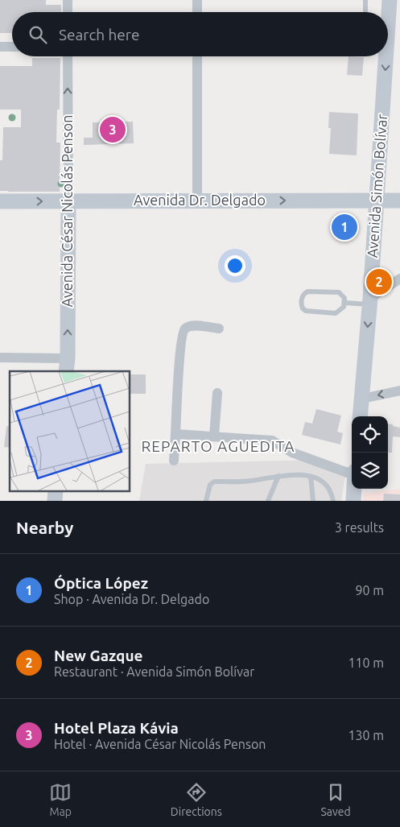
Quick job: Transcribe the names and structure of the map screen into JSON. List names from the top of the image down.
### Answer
{
  "streets": {
    "main road": ["Avenida Simón Bolívar", "Avenida Dr. Delgado", "Avenida César Nicolás Penson"]
  },
  "crossings": [
    ["Avenida Simón Bolívar", "Avenida Dr. Delgado"],
    ["Avenida Dr. Delgado", "Avenida César Nicolás Penson"]
  ],
  "one_way": ["Avenida Simón Bolívar", "Avenida Dr. Delgado", "Avenida César Nicolás Penson"],
  "districts": ["REPARTO AGUEDITA"],
  "page": {
    "search": "Search here",
    "pins": ["3", "1", "2"],
    "heading": ["Nearby", "3 results"],
    "list": [
      {
        "mark": "1",
        "name": "Óptica López",
        "note": "Shop · Avenida Dr. Delgado",
        "value": "90 m"
      },
      {
        "mark": "2",
        "name": "New Gazque",
        "note": "Restaurant · Avenida Simón Bolívar",
        "value": "110 m"
      },
      {
        "mark": "3",
        "name": "Hotel Plaza Kávia",
        "note": "Hotel · Avenida César Nicolás Penson",
        "value": "130 m"
      }
    ],
    "nav": ["Map", "Directions", "Saved"]
  }
}
